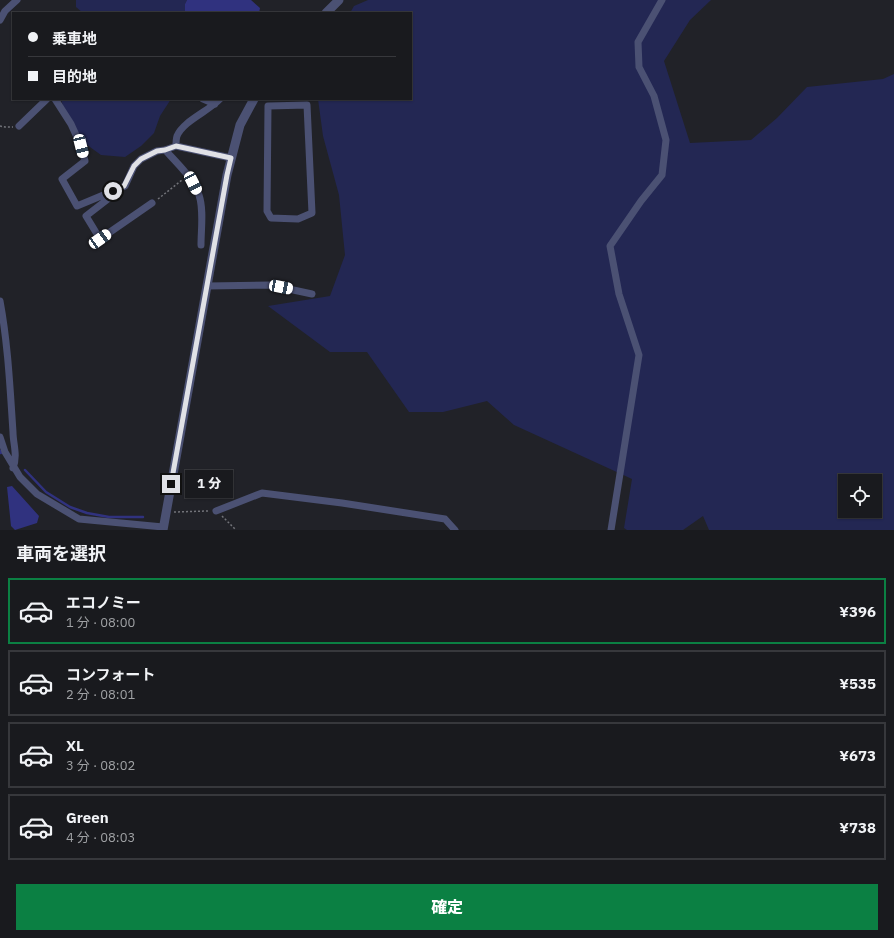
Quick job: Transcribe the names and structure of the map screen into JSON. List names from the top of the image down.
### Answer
{
  "page": {
    "banner": ["乗車地", "目的地"],
    "bubble": "1 分",
    "heading": "車両を選択",
    "list": [
      {
        "name": "エコノミー",
        "note": "1 分 · 08:00",
        "value": "¥396"
      },
      {
        "name": "コンフォート",
        "note": "2 分 · 08:01",
        "value": "¥535"
      },
      {
        "name": "XL",
        "note": "3 分 · 08:02",
        "value": "¥673"
      },
      {
        "name": "Green",
        "note": "4 分 · 08:03",
        "value": "¥738"
      }
    ],
    "buttons": "確定"
  }
}
